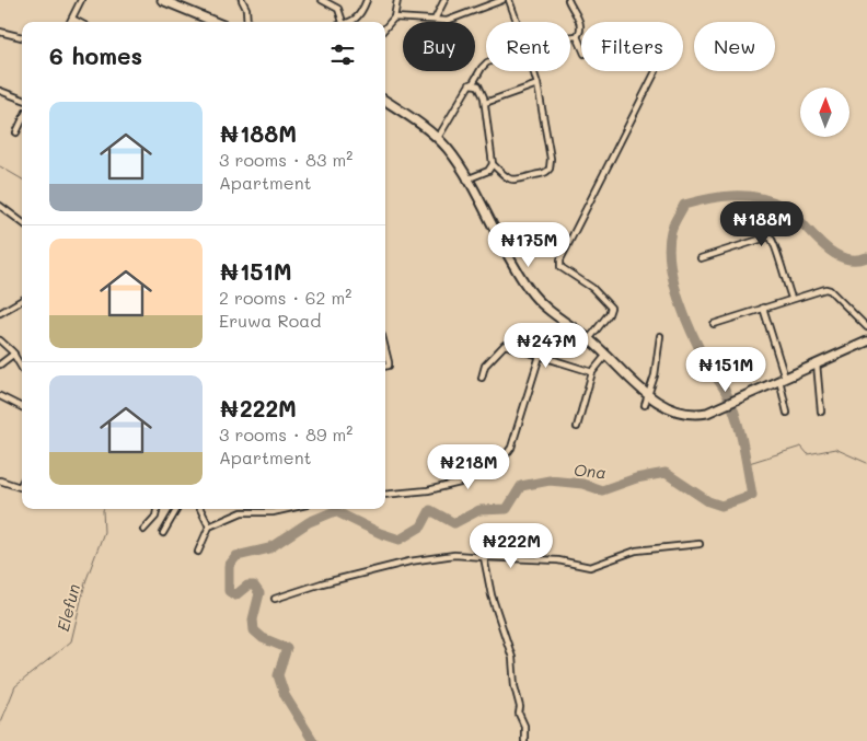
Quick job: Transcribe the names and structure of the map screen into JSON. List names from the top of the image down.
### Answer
{
  "water": ["Ona", "Elefun"],
  "north": "top",
  "page": {
    "chip": [
      "Buy",
      "Rent",
      "Filters",
      "New"
    ],
    "heading": "6 homes",
    "list": [
      {
        "name": "₦188M",
        "note": "3 rooms · 83 m² · Apartment"
      },
      {
        "name": "₦151M",
        "note": "2 rooms · 62 m² · Eruwa Road"
      },
      {
        "name": "₦222M",
        "note": "3 rooms · 89 m² · Apartment"
      }
    ],
    "price": [
      "₦188M",
      "₦175M",
      "₦247M",
      "₦151M",
      "₦218M",
      "₦222M"
    ]
  }
}
